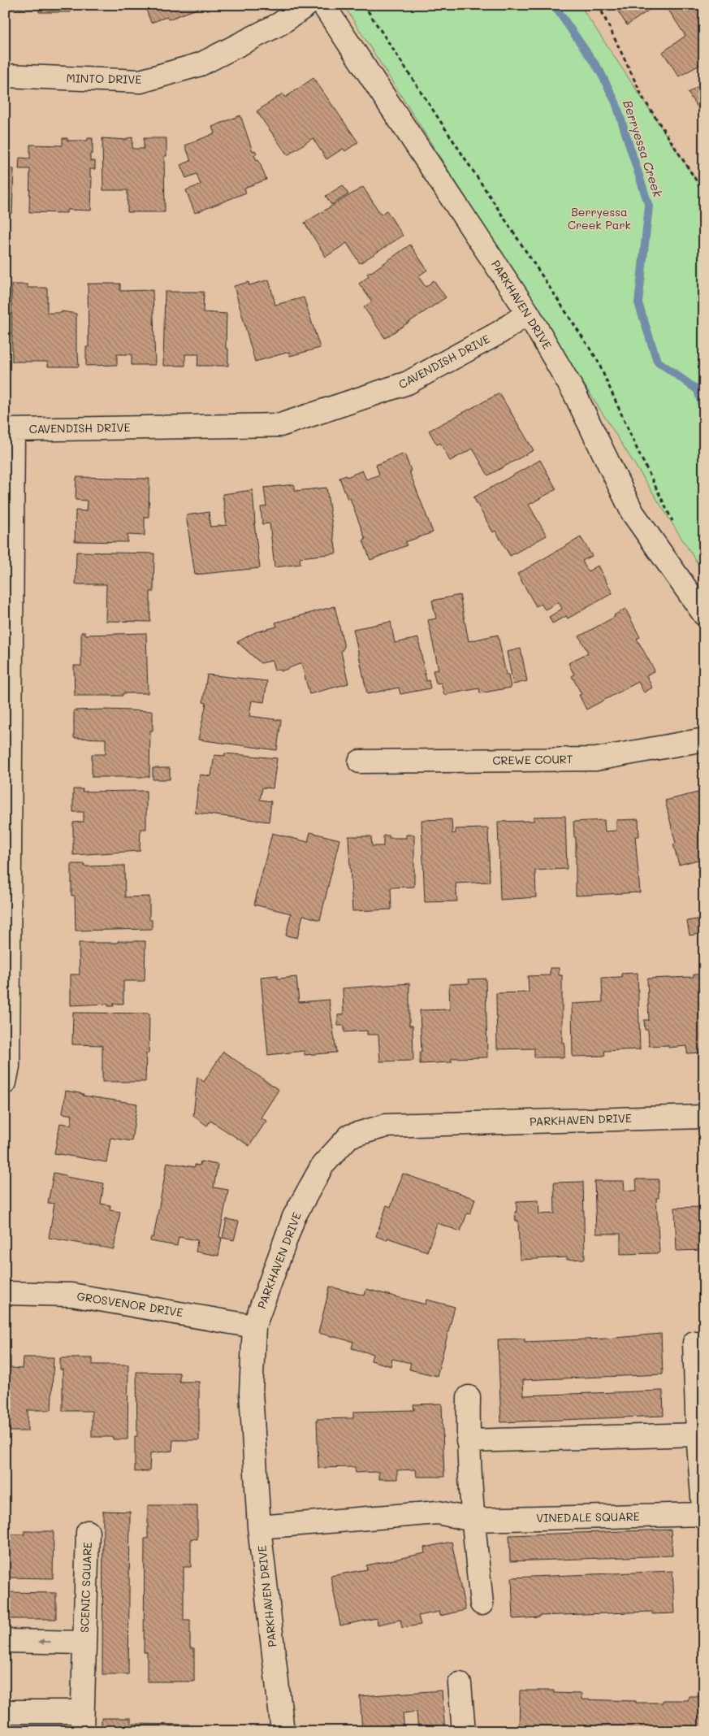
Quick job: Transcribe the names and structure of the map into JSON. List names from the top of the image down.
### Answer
{
  "streets": {
    "street": [
      "MINTO DRIVE",
      "PARKHAVEN DRIVE",
      "CAVENDISH DRIVE",
      "CREWE COURT",
      "GROSVENOR DRIVE",
      "VINEDALE SQUARE",
      "SCENIC SQUARE"
    ]
  },
  "crossings": [
    ["PARKHAVEN DRIVE", "CAVENDISH DRIVE"],
    ["PARKHAVEN DRIVE", "GROSVENOR DRIVE"],
    ["PARKHAVEN DRIVE", "VINEDALE SQUARE"]
  ],
  "water": ["Berryessa Creek"],
  "parks": ["Berryessa Creek Park"]
}
